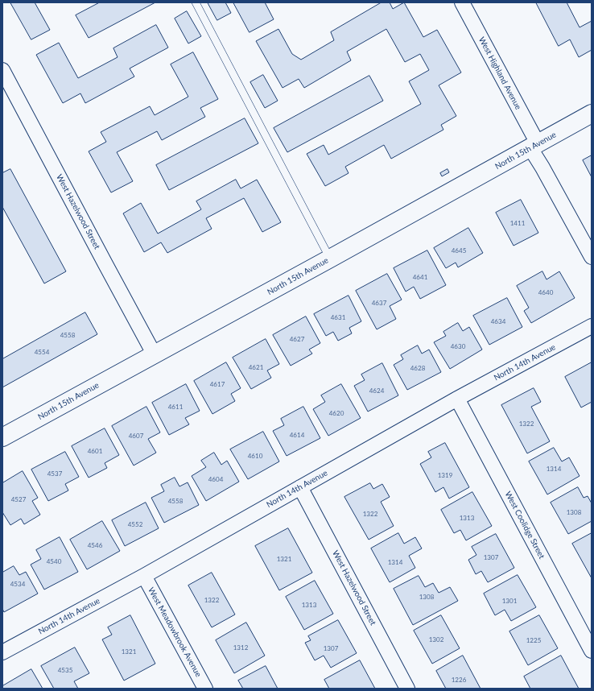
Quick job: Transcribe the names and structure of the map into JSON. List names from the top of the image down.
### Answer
{
  "streets": {
    "street": [
      "West Highland Avenue",
      "North 15th Avenue",
      "West Hazelwood Street",
      "North 14th Avenue",
      "West Coolidge Street",
      "West Meadowbrook Avenue"
    ]
  },
  "crossings": [
    ["West Highland Avenue", "North 15th Avenue"],
    ["North 15th Avenue", "West Hazelwood Street"],
    ["West Hazelwood Street", "North 14th Avenue"],
    ["North 14th Avenue", "West Coolidge Street"],
    ["North 14th Avenue", "West Meadowbrook Avenue"]
  ],
  "house_numbers": [
    "1411",
    "4645",
    "4641",
    "4640",
    "4637",
    "4631",
    "4634",
    "4558",
    "4627",
    "4630",
    "4554",
    "4621",
    "4628",
    "4617",
    "4624",
    "4611",
    "4620",
    "1322",
    "4614",
    "4607",
    "4601",
    "4610",
    "1314",
    "4537",
    "1319",
    "4604",
    "4527",
    "4558",
    "1308",
    "1322",
    "1313",
    "4552",
    "4546",
    "1307",
    "1321",
    "4540",
    "1314",
    "4534",
    "1308",
    "1322",
    "1301",
    "1313",
    "1302",
    "1225",
    "1312",
    "1307",
    "1321",
    "4535",
    "1226"
  ]
}
